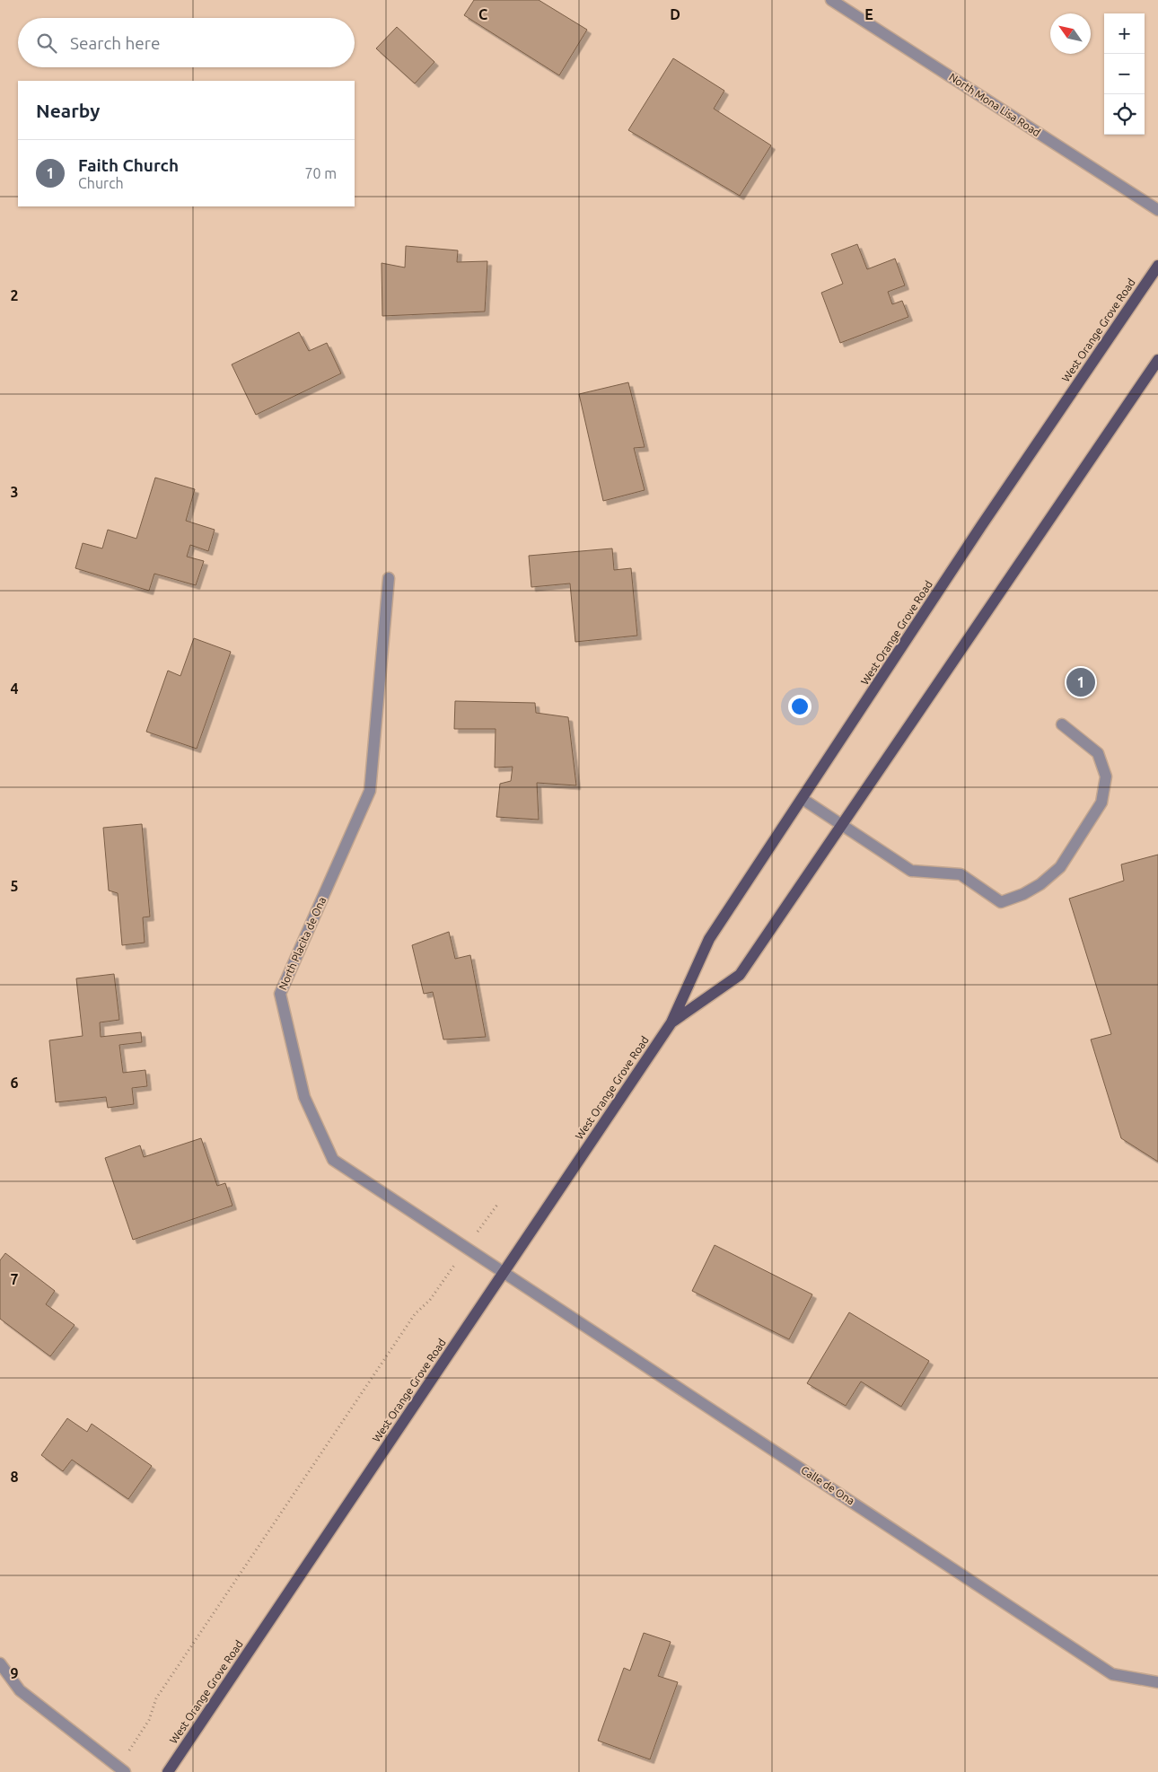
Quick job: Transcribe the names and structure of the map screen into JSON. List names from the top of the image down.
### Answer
{
  "streets": {
    "main road": ["West Orange Grove Road"],
    "street": ["North Mona Lisa Road", "North Placita de Ona", "Calle de Ona"]
  },
  "crossings": [
    ["West Orange Grove Road", "North Placita de Ona"],
    ["West Orange Grove Road", "Calle de Ona"],
    ["North Placita de Ona", "Calle de Ona"]
  ],
  "north": "top left",
  "page": {
    "map_buttons": ["+", "−"],
    "search": "Search here",
    "heading": "Nearby",
    "list": [
      {
        "mark": "1",
        "name": "Faith Church",
        "note": "Church",
        "value": "70 m"
      }
    ],
    "pins": "1"
  },
  "grid": {
    "columns": ["C", "D", "E"],
    "rows": [
      "2",
      "3",
      "4",
      "5",
      "6",
      "7",
      "8",
      "9"
    ]
  }
}
